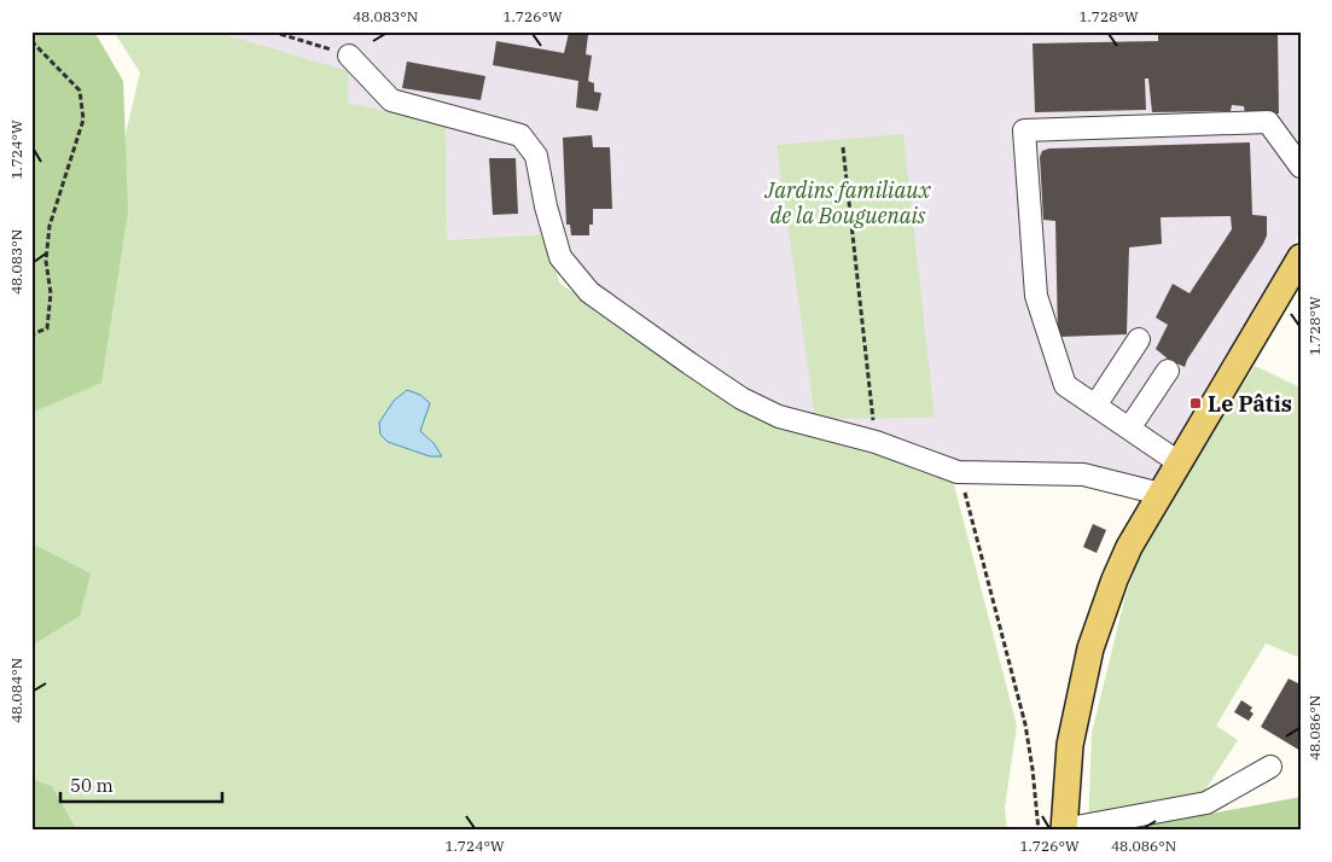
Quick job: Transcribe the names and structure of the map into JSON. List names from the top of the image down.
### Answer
{
  "parks": ["Jardins familiaux de la Bouguenais"],
  "places": {
    "transit": ["Le Pâtis"]
  },
  "scale_bar": "50 m",
  "coordinates": [
    "48.083°N",
    "1.726°W",
    "1.728°W",
    "1.724°W",
    "48.084°N",
    "48.086°N"
  ]
}
